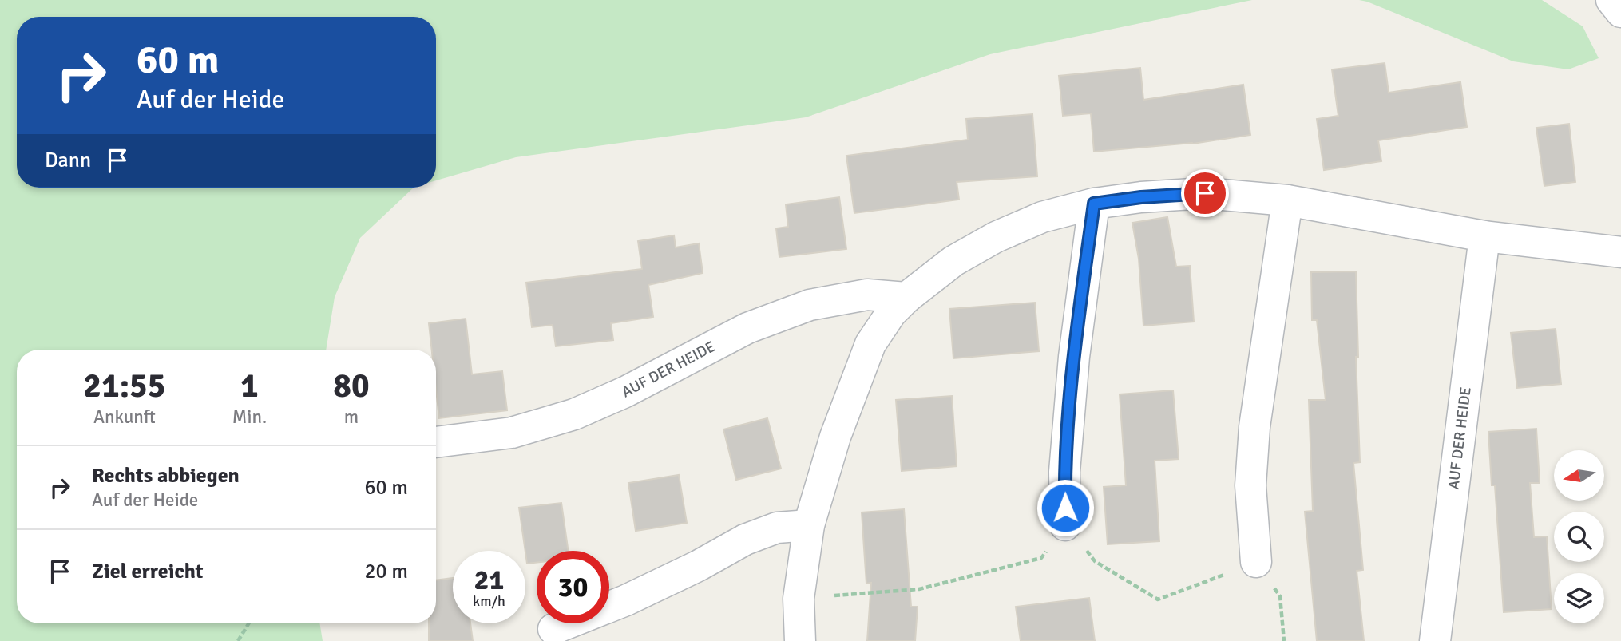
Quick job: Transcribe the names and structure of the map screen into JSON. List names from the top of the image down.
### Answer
{
  "streets": {
    "street": ["AUF DER HEIDE"]
  },
  "north": "left",
  "page": {
    "turn": ["60 m", "Auf der Heide"],
    "then": "Dann",
    "eta": [
      "21:55",
      "Ankunft",
      "1",
      "Min.",
      "80",
      "m"
    ],
    "list": [
      {
        "name": "Rechts abbiegen",
        "note": "Auf der Heide",
        "value": "60 m"
      },
      {
        "name": "Ziel erreicht",
        "value": "20 m"
      }
    ],
    "speed": "21 km/h",
    "limit": "30"
  }
}
